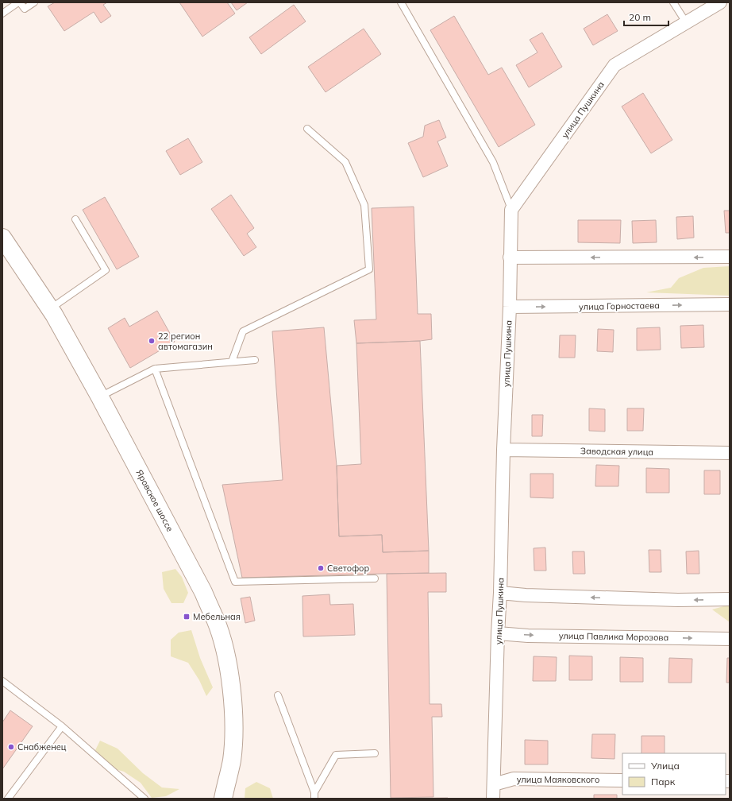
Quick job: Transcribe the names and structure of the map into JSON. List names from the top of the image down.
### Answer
{
  "streets": {
    "main road": ["Яровское шоссе"],
    "street": [
      "улица Пушкина",
      "улица Горностаева",
      "Заводская улица",
      "улица Павлика Морозова",
      "улица Маяковского"
    ]
  },
  "crossings": [
    ["улица Пушкина", "улица Горностаева"],
    ["улица Пушкина", "Заводская улица"],
    ["улица Пушкина", "улица Павлика Морозова"],
    ["улица Пушкина", "улица Маяковского"]
  ],
  "places": {
    "other": ["22 регион автомагазин", "Светофор", "Снабженец"],
    "transit": ["Мебельная"]
  },
  "legend": ["Улица", "Парк"],
  "scale_bar": "20 m"
}
